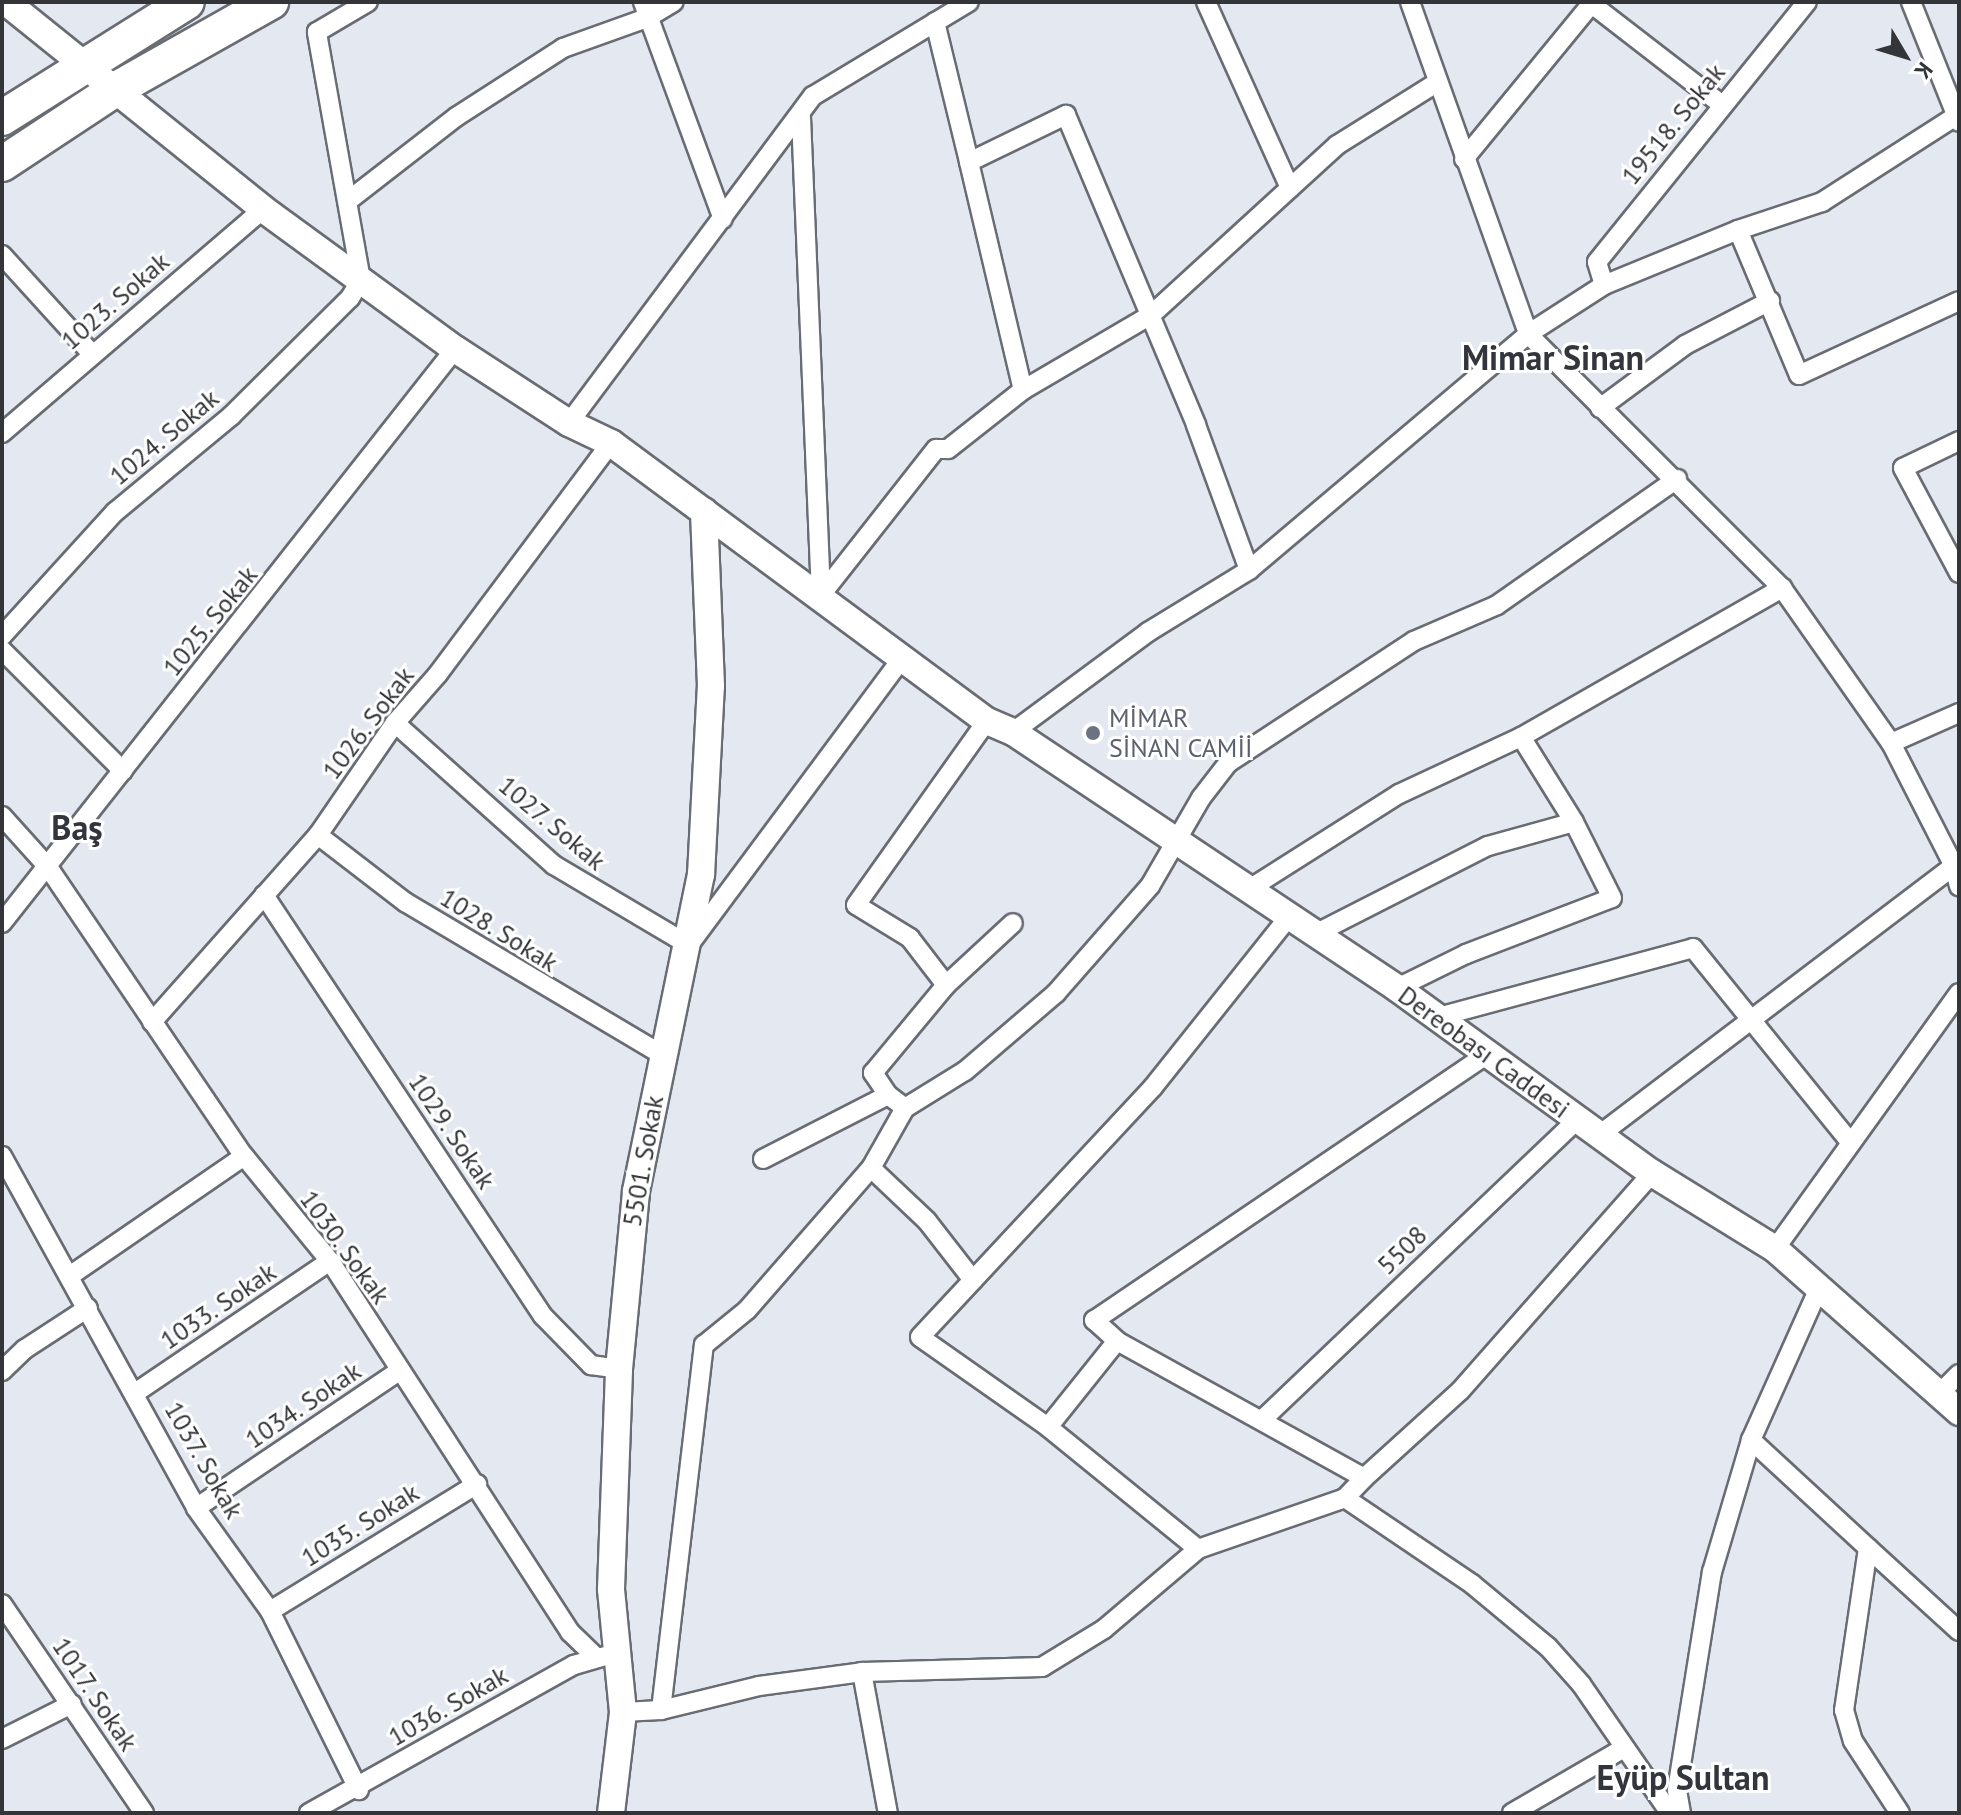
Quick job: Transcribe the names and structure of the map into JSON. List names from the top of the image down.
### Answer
{
  "streets": {
    "street": [
      "19518. Sokak",
      "1023. Sokak",
      "1024. Sokak",
      "1025. Sokak",
      "1026. Sokak",
      "1027. Sokak",
      "1028. Sokak",
      "Dereobası Caddesi",
      "1029. Sokak",
      "5501. Sokak",
      "1030. Sokak",
      "5508",
      "1033. Sokak",
      "1034. Sokak",
      "1037. Sokak",
      "1035. Sokak",
      "1017. Sokak",
      "1036. Sokak"
    ]
  },
  "crossings": [
    ["1023. Sokak", "Dereobası Caddesi"],
    ["1024. Sokak", "Dereobası Caddesi"],
    ["1025. Sokak", "Dereobası Caddesi"],
    ["1025. Sokak", "1030. Sokak"],
    ["1026. Sokak", "1027. Sokak"],
    ["1026. Sokak", "1028. Sokak"],
    ["1026. Sokak", "Dereobası Caddesi"],
    ["1026. Sokak", "1029. Sokak"],
    ["1026. Sokak", "1030. Sokak"],
    ["1027. Sokak", "5501. Sokak"],
    ["1028. Sokak", "5501. Sokak"],
    ["Dereobası Caddesi", "5501. Sokak"],
    ["Dereobası Caddesi", "5508"],
    ["1029. Sokak", "5501. Sokak"],
    ["5501. Sokak", "1030. Sokak"],
    ["5501. Sokak", "1036. Sokak"],
    ["1030. Sokak", "1033. Sokak"],
    ["1030. Sokak", "1034. Sokak"],
    ["1030. Sokak", "1035. Sokak"],
    ["1030. Sokak", "1036. Sokak"],
    ["1033. Sokak", "1037. Sokak"],
    ["1034. Sokak", "1037. Sokak"],
    ["1037. Sokak", "1035. Sokak"],
    ["1037. Sokak", "1036. Sokak"]
  ],
  "districts": ["Mimar Sinan", "Baş", "Eyüp Sultan"],
  "places": ["MİMAR SİNAN CAMİİ"],
  "north": "bottom right"
}
